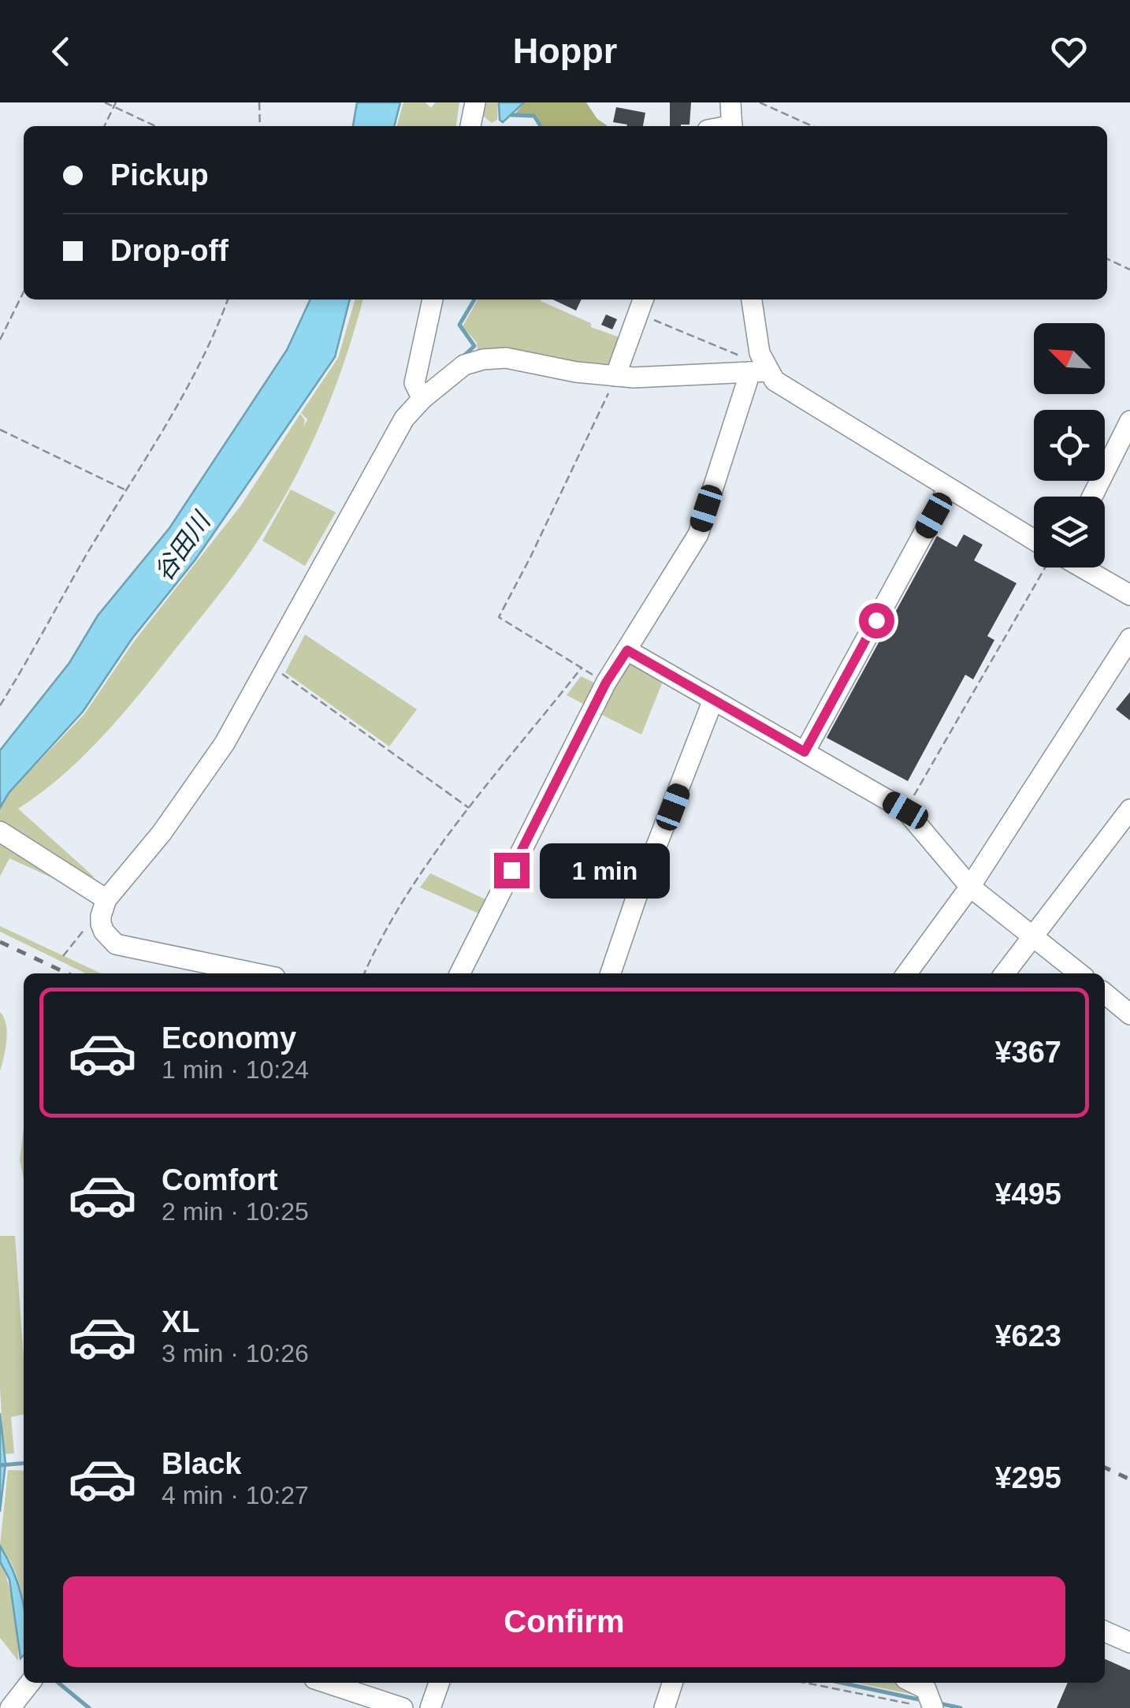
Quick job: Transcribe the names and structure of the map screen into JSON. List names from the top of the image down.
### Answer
{
  "water": ["谷田川"],
  "north": "top left",
  "page": {
    "header": "Hoppr",
    "banner": ["Pickup", "Drop-off"],
    "bubble": "1 min",
    "list": [
      {
        "name": "Economy",
        "note": "1 min · 10:24",
        "value": "¥367"
      },
      {
        "name": "Comfort",
        "note": "2 min · 10:25",
        "value": "¥495"
      },
      {
        "name": "XL",
        "note": "3 min · 10:26",
        "value": "¥623"
      },
      {
        "name": "Black",
        "note": "4 min · 10:27",
        "value": "¥295"
      }
    ],
    "buttons": "Confirm"
  }
}
